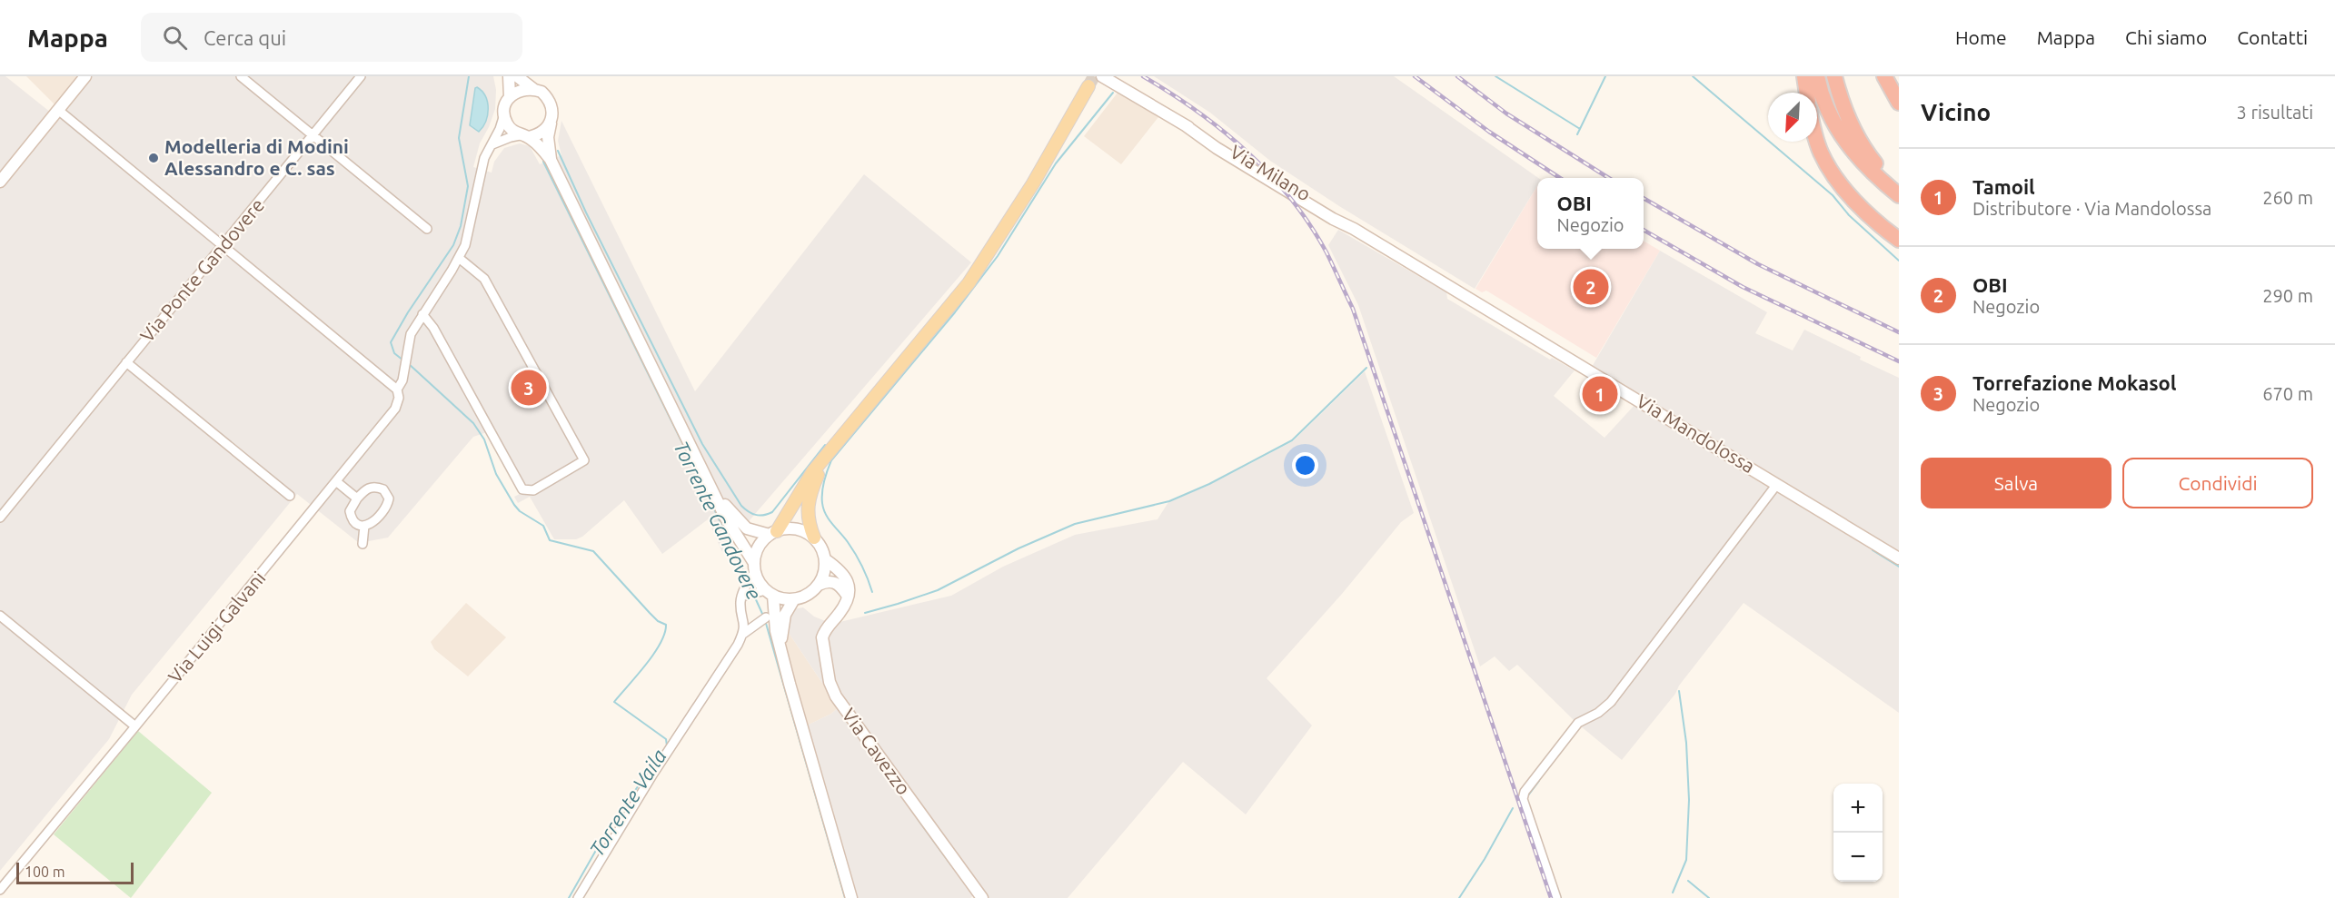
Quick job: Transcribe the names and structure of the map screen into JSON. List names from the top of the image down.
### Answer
{
  "streets": {
    "main road": ["Via Milano", "Via Mandolossa", "Via Cavezzo"],
    "street": ["Via Ponte Gandovere", "Via Luigi Galvani"]
  },
  "crossings": [
    ["Via Milano", "Via Mandolossa"]
  ],
  "water": ["Torrente Gandovere", "Torrente Vaila"],
  "places": ["Modelleria di Modini Alessandro e C. sas"],
  "scale_bar": "100 m",
  "north": "bottom left",
  "page": {
    "header": "Mappa",
    "search": "Cerca qui",
    "nav": [
      "Home",
      "Mappa",
      "Chi siamo",
      "Contatti"
    ],
    "heading": ["Vicino", "3 risultati"],
    "list": [
      {
        "mark": "1",
        "name": "Tamoil",
        "note": "Distributore · Via Mandolossa",
        "value": "260 m"
      },
      {
        "mark": "2",
        "name": "OBI",
        "note": "Negozio",
        "value": "290 m"
      },
      {
        "mark": "3",
        "name": "Torrefazione Mokasol",
        "note": "Negozio",
        "value": "670 m"
      }
    ],
    "popup": ["OBI", "Negozio"],
    "pins": ["2", "3", "1"],
    "buttons": ["Salva", "Condividi"],
    "map_buttons": ["+", "−"],
    "scale": "100 m"
  }
}
